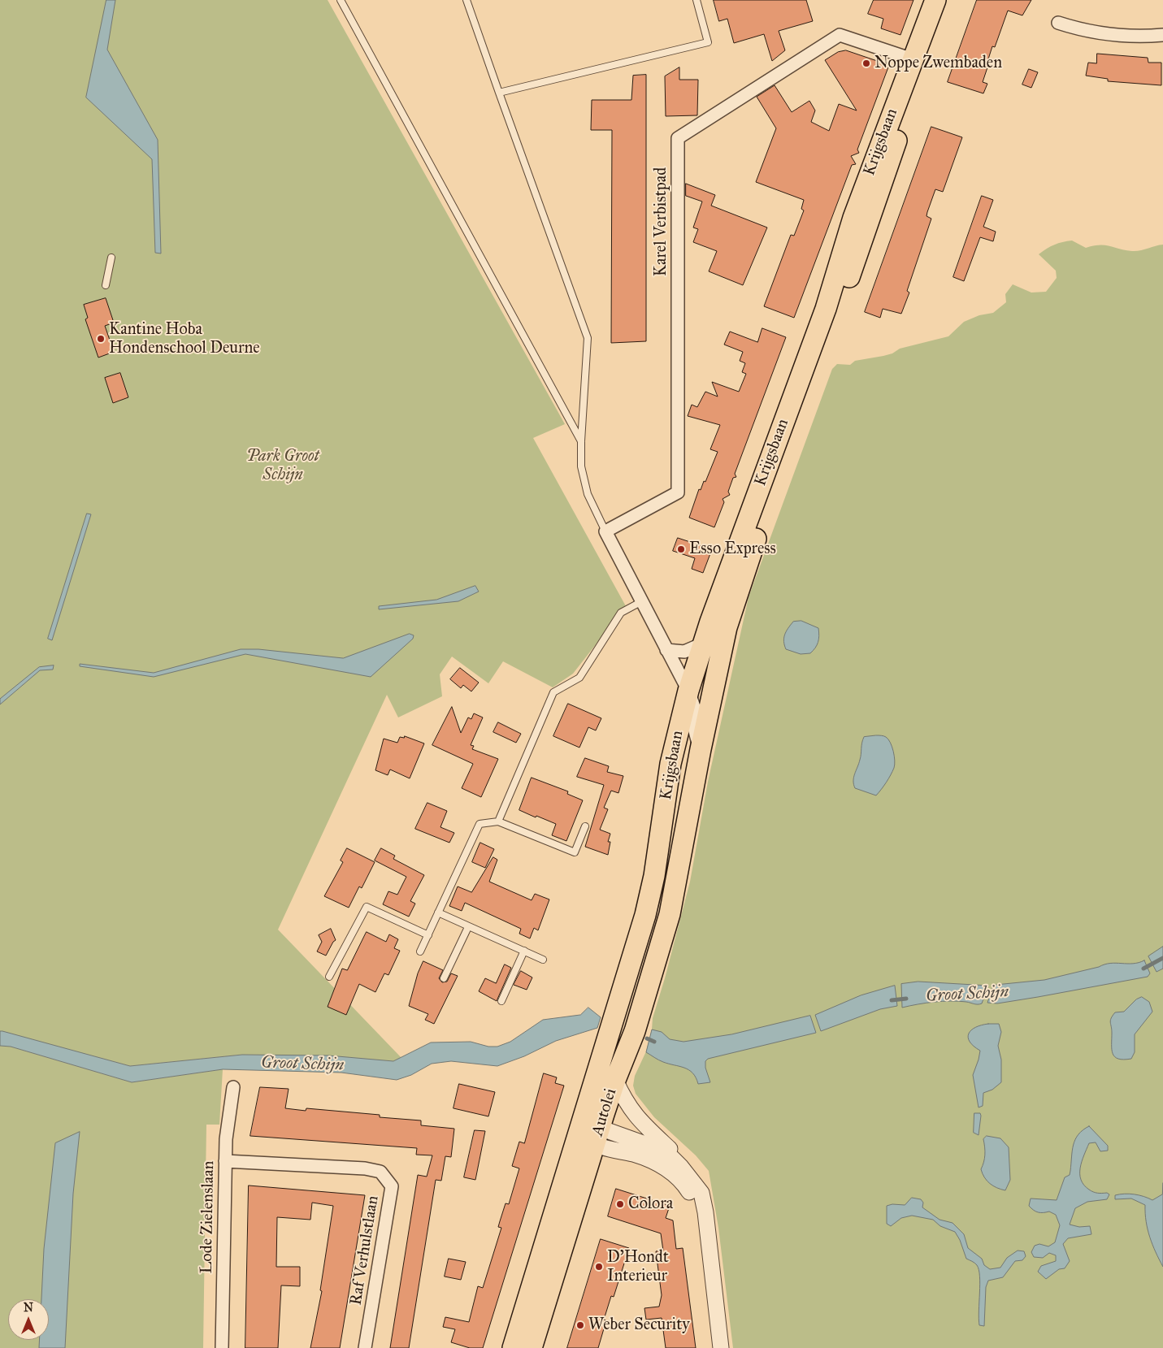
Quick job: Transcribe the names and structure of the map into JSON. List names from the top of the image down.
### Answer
{
  "streets": {
    "main road": ["Krijgsbaan", "Autolei"],
    "street": ["Karel Verbistpad", "Lode Zielenslaan", "Raf Verhulstlaan"]
  },
  "crossings": [
    ["Krijgsbaan", "Karel Verbistpad"],
    ["Krijgsbaan", "Autolei"],
    ["Lode Zielenslaan", "Raf Verhulstlaan"]
  ],
  "water": ["Groot Schijn"],
  "parks": ["Park Groot Schijn"],
  "places": [
    "Noppe Zwembaden",
    "Kantine Hoba Hondenschool Deurne",
    "Esso Express",
    "Colora",
    "D'Hondt Interieur",
    "Weber Security"
  ],
  "north": "top"
}
